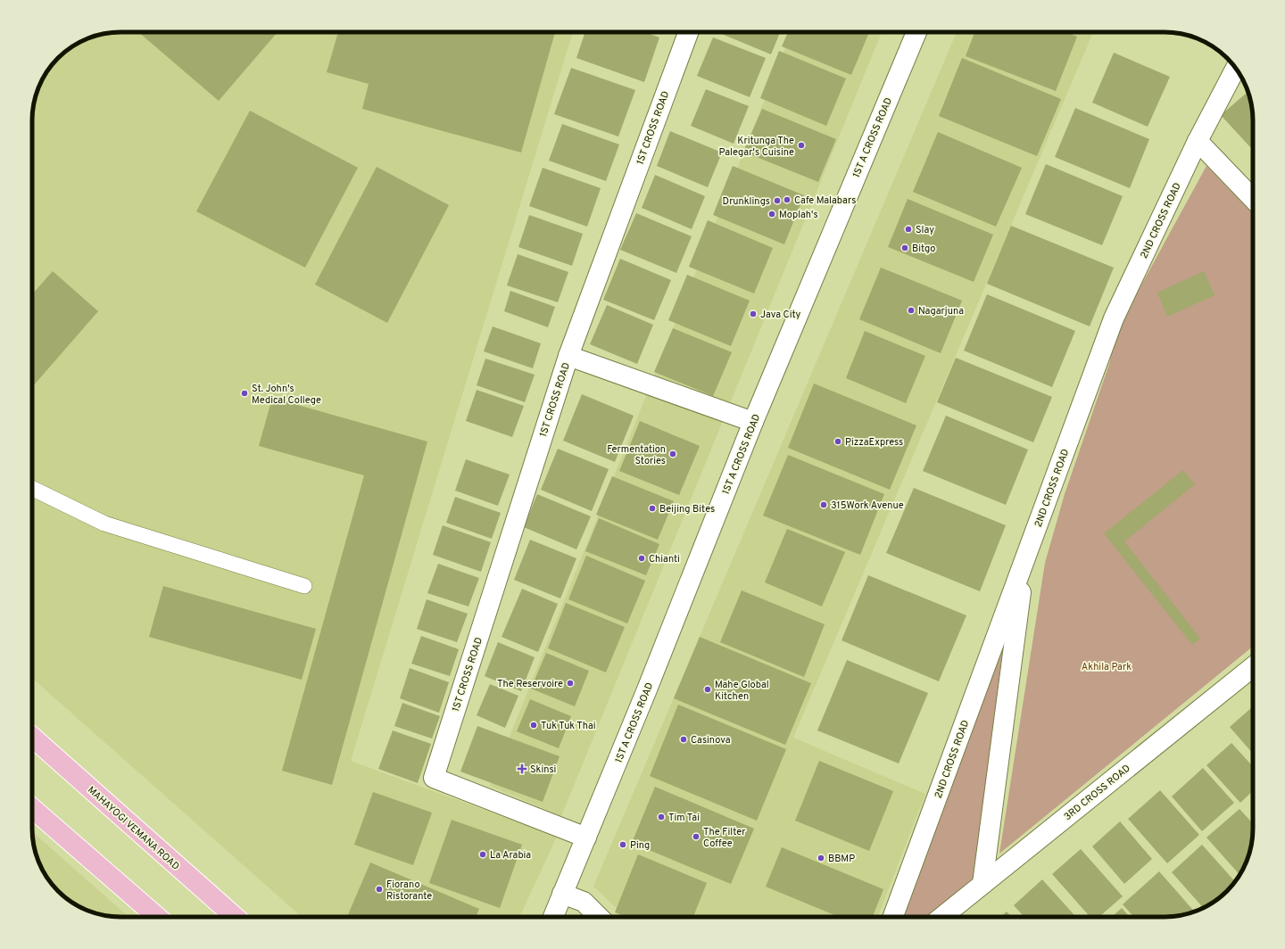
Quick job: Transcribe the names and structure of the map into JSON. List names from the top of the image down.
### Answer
{
  "streets": {
    "main road": ["MAHAYOGI VEMANA ROAD"],
    "street": [
      "1ST CROSS ROAD",
      "1ST A CROSS ROAD",
      "2ND CROSS ROAD",
      "3RD CROSS ROAD"
    ]
  },
  "crossings": [
    ["1ST CROSS ROAD", "1ST A CROSS ROAD"]
  ],
  "parks": ["Akhila Park"],
  "places": {
    "other": [
      "Kritunga The Palegar's Cuisine",
      "Cafe Malabars",
      "Drunklings",
      "Moplah's",
      "Slay",
      "Bitgo",
      "Nagarjuna",
      "Java City",
      "St. John's Medical College",
      "PizzaExpress",
      "Fermentation Stories",
      "315Work Avenue",
      "Beijing Bites",
      "Chianti",
      "The Reservoire",
      "Mahe Global Kitchen",
      "Tuk Tuk Thai",
      "Casinova",
      "Tim Tai",
      "The Filter Coffee",
      "Ping",
      "La Arabia",
      "BBMP",
      "Fiorano Ristorante"
    ],
    "health": ["Skinsi"]
  }
}
